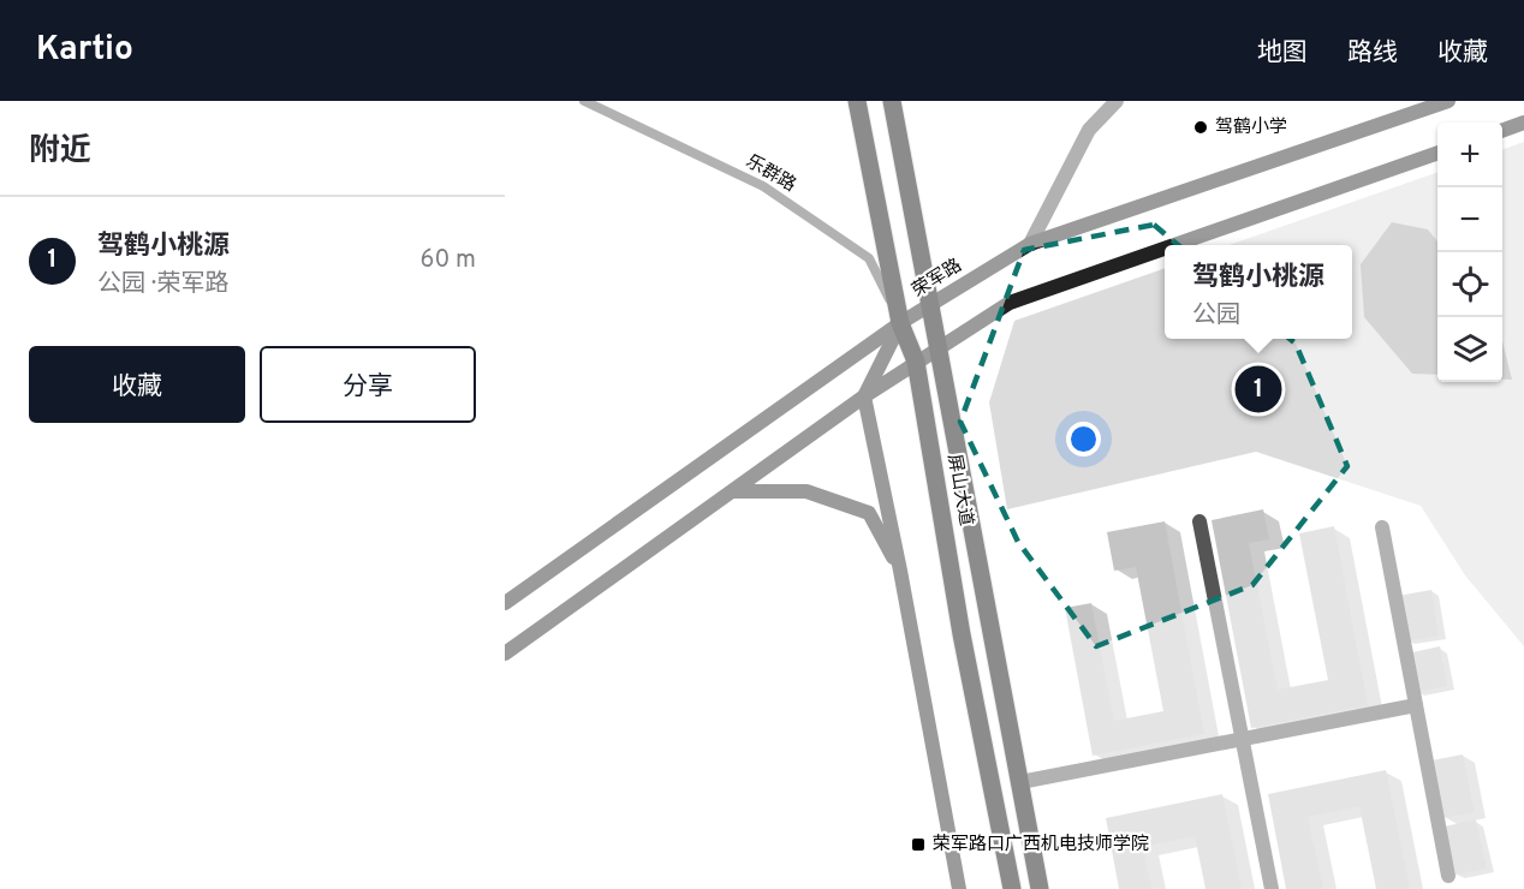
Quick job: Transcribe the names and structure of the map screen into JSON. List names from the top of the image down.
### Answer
{
  "streets": {
    "main road": ["荣军路", "屏山大道"],
    "lane": ["乐群路"]
  },
  "crossings": [
    ["乐群路", "荣军路"],
    ["乐群路", "屏山大道"],
    ["荣军路", "屏山大道"]
  ],
  "places": {
    "other": ["驾鹤小学"],
    "transit": ["荣军路口广西机电技师学院"]
  },
  "page": {
    "header": "Kartio",
    "nav": ["地图", "路线", "收藏"],
    "heading": "附近",
    "map_buttons": ["+", "−"],
    "list": [
      {
        "mark": "1",
        "name": "驾鹤小桃源",
        "note": "公园 · 荣军路",
        "value": "60 m"
      }
    ],
    "popup": ["驾鹤小桃源", "公园"],
    "buttons": ["收藏", "分享"],
    "pins": "1"
  }
}
